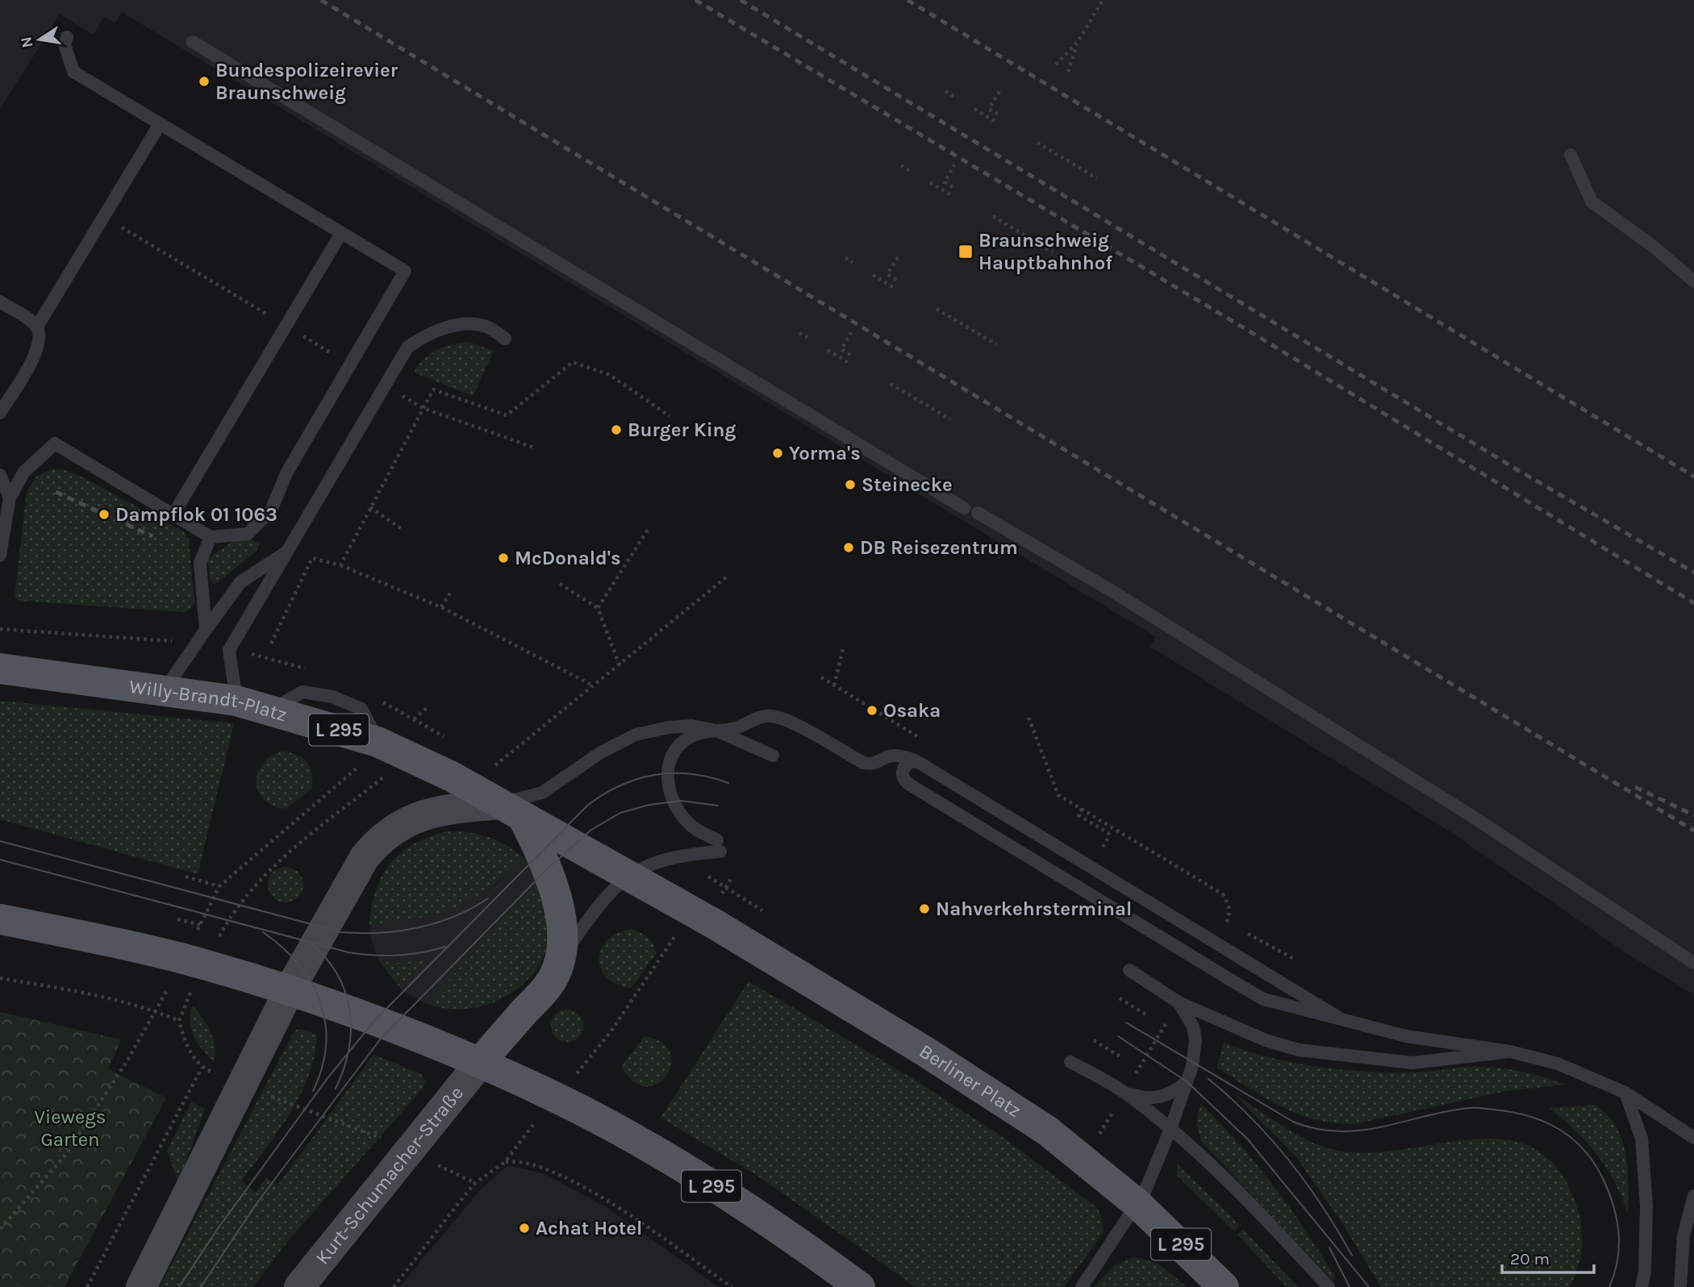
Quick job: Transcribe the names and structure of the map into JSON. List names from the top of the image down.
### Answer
{
  "streets": {
    "main road": [
      "Willy-Brandt-Platz",
      "L 295",
      "Berliner Platz",
      "Kurt-Schumacher-Straße"
    ]
  },
  "crossings": [
    ["Willy-Brandt-Platz", "Berliner Platz"],
    ["L 295", "Kurt-Schumacher-Straße"]
  ],
  "parks": ["Viewegs Garten"],
  "places": {
    "other": [
      "Bundespolizeirevier Braunschweig",
      "Burger King",
      "Yorma's",
      "Steinecke",
      "Dampflok 01 1063",
      "DB Reisezentrum",
      "McDonald's",
      "Osaka",
      "Nahverkehrsterminal",
      "Achat Hotel"
    ],
    "transit": ["Braunschweig Hauptbahnhof"]
  },
  "scale_bar": "20 m",
  "north": "left"
}
